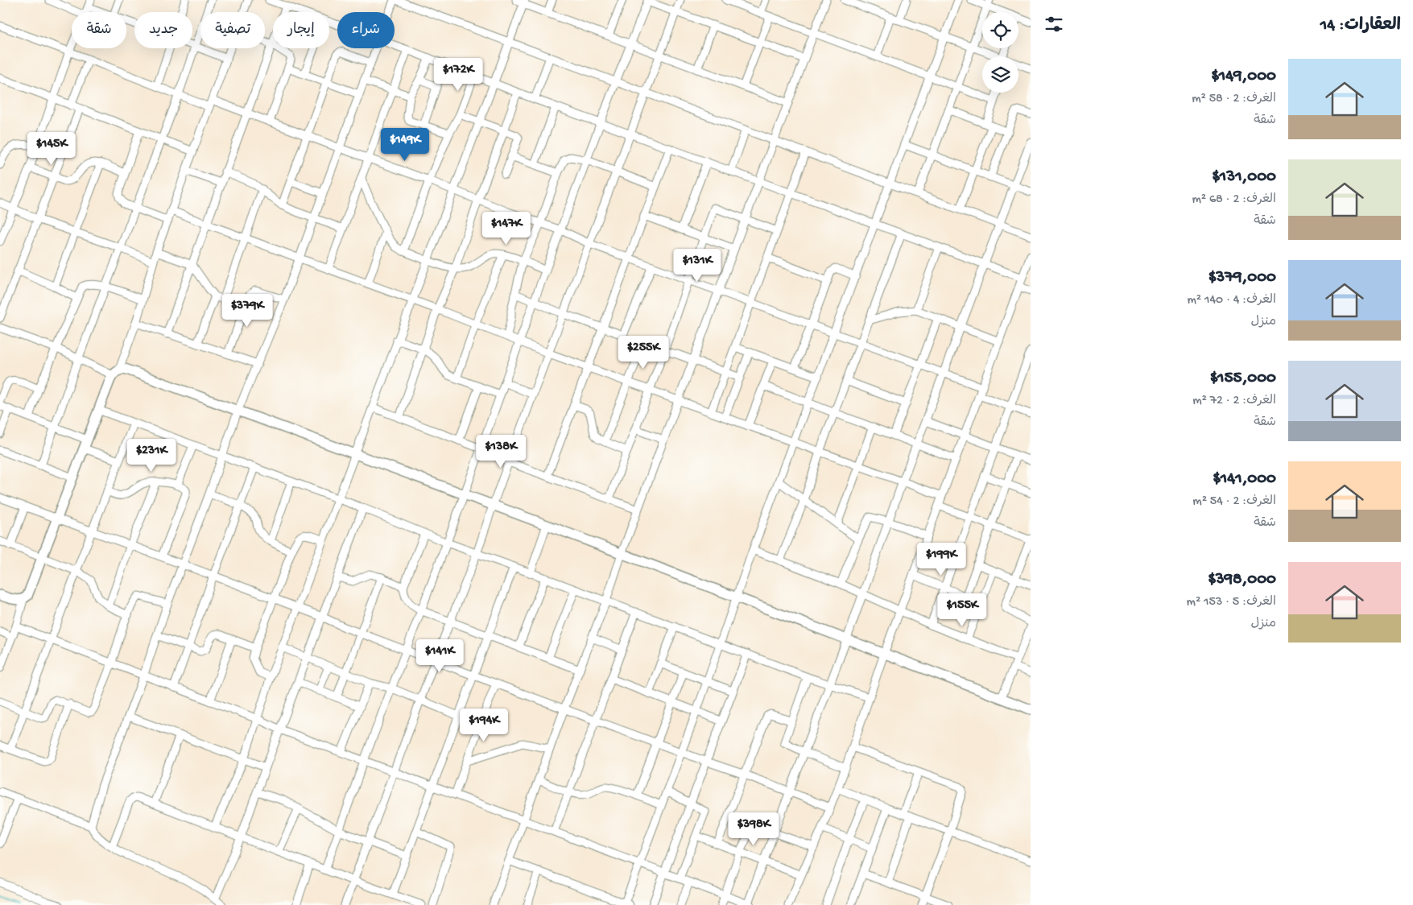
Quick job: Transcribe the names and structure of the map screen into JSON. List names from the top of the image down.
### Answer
{
  "page": {
    "heading": "العقارات: 14",
    "chip": [
      "شراء",
      "إيجار",
      "تصفية",
      "جديد",
      "شقة"
    ],
    "list": [
      {
        "name": "$149,000",
        "note": "الغرف: 2 · 58 m² · شقة"
      },
      {
        "name": "$131,000",
        "note": "الغرف: 2 · 68 m² · شقة"
      },
      {
        "name": "$379,000",
        "note": "الغرف: 4 · 140 m² · منزل"
      },
      {
        "name": "$155,000",
        "note": "الغرف: 2 · 72 m² · شقة"
      },
      {
        "name": "$141,000",
        "note": "الغرف: 2 · 54 m² · شقة"
      },
      {
        "name": "$398,000",
        "note": "الغرف: 5 · 153 m² · منزل"
      }
    ],
    "price": [
      "$172K",
      "$149K",
      "$145K",
      "$147K",
      "$131K",
      "$379K",
      "$255K",
      "$138K",
      "$231K",
      "$199K",
      "$155K",
      "$141K",
      "$194K",
      "$398K"
    ]
  }
}
